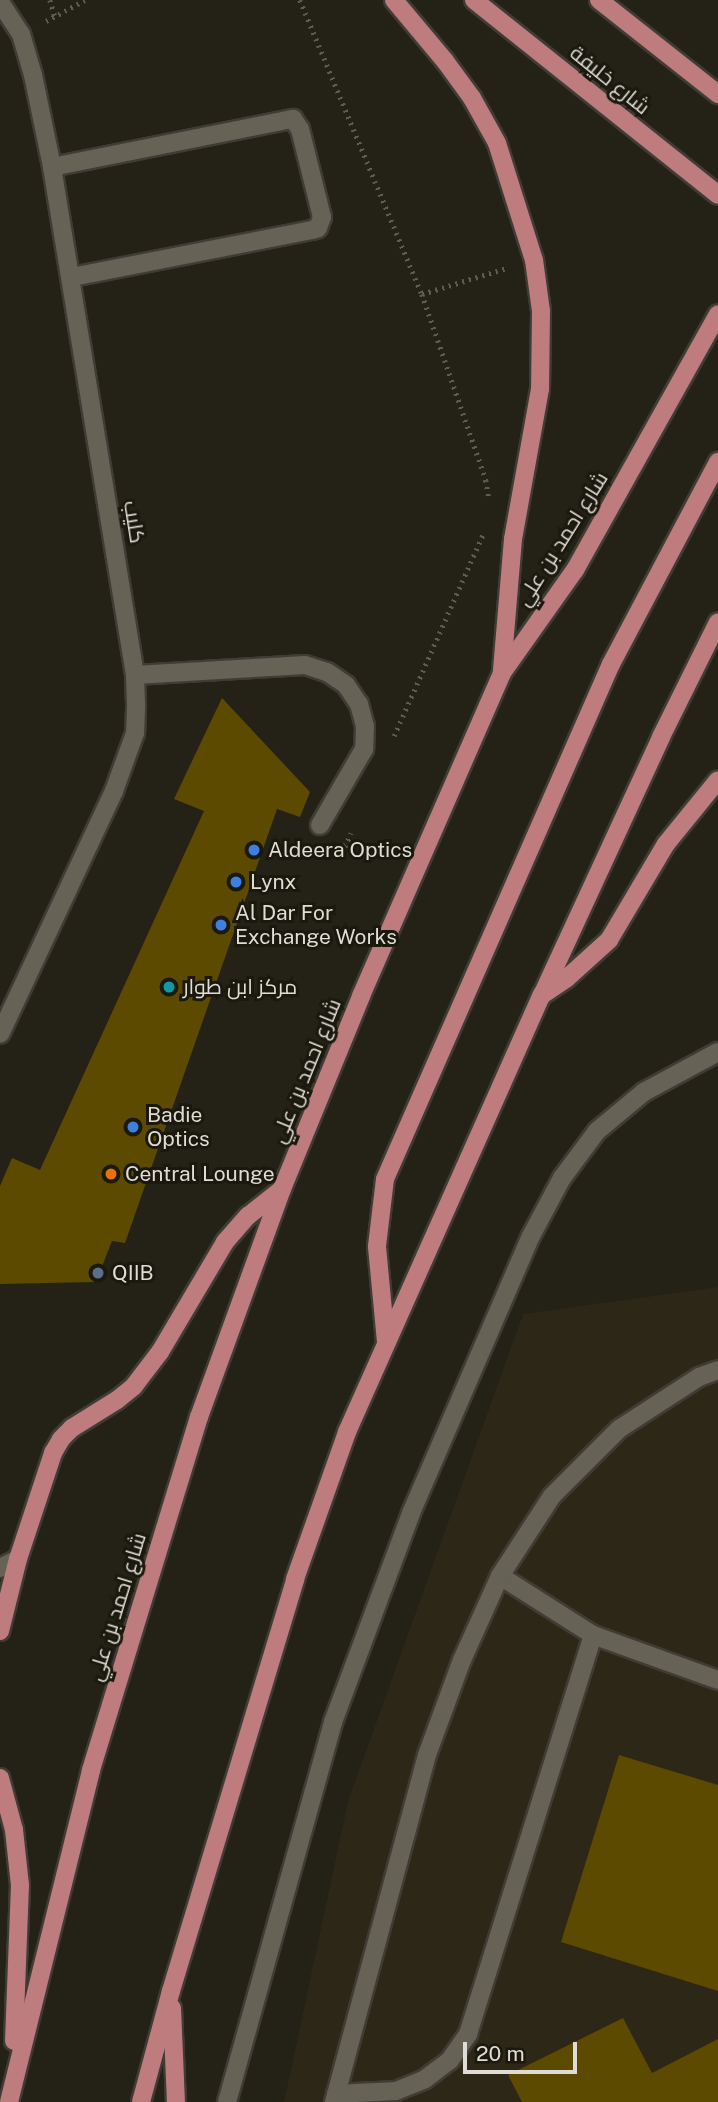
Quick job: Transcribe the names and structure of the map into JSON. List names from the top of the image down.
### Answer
{
  "streets": {
    "main road": ["شارع خليفة", "شارع احمد بن علي"],
    "street": ["كليب"]
  },
  "places": [
    "Aldeera Optics",
    "Lynx",
    "Al Dar For Exchange Works",
    "مركز ابن طوار",
    "Badie Optics",
    "Central Lounge",
    "QIIB"
  ],
  "scale_bar": "20 m"
}
